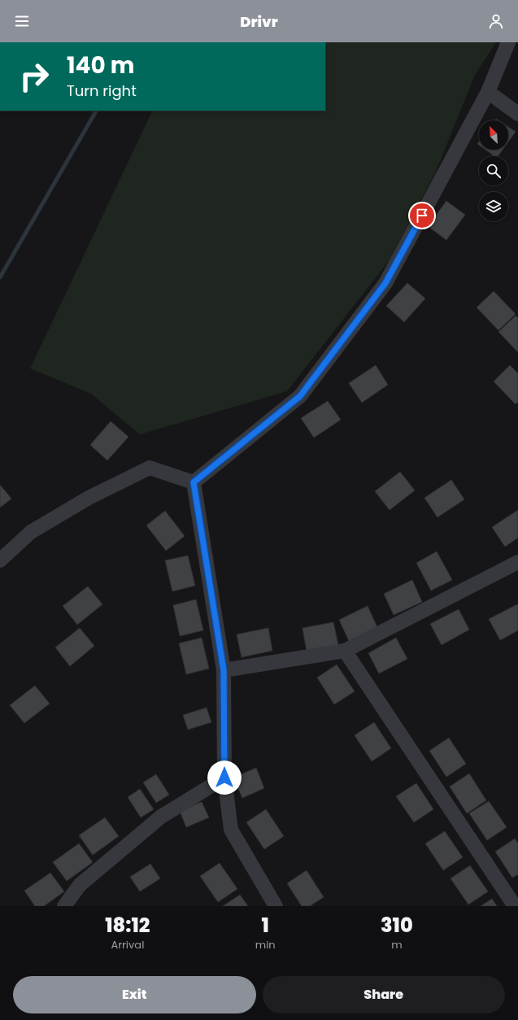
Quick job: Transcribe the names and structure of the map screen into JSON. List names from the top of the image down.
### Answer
{
  "north": "top left",
  "page": {
    "header": "Drivr",
    "turn": ["140 m", "Turn right"],
    "eta": [
      "18:12",
      "Arrival",
      "1",
      "min",
      "310",
      "m"
    ],
    "buttons": ["Exit", "Share"]
  }
}
